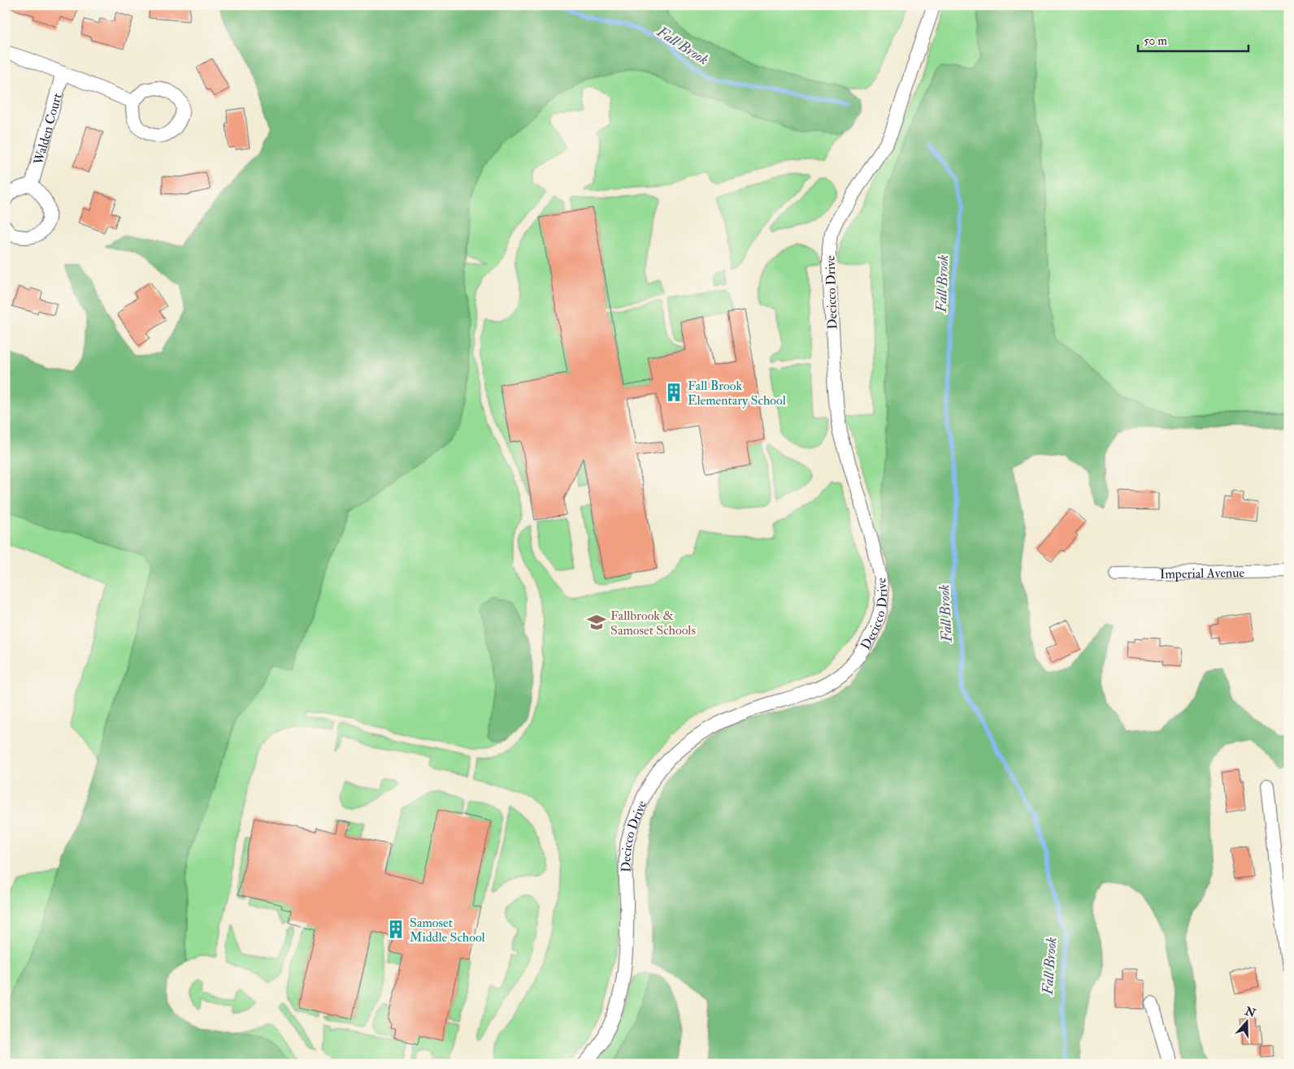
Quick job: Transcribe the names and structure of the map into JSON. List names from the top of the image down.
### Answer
{
  "streets": {
    "street": ["Walden Court", "Decicco Drive", "Imperial Avenue"]
  },
  "water": ["Fall Brook"],
  "places": {
    "building": ["Fall Brook Elementary School", "Samoset Middle School"],
    "school or university": ["Fallbrook & Samoset Schools"]
  },
  "scale_bar": "50 m",
  "north": "top"
}
